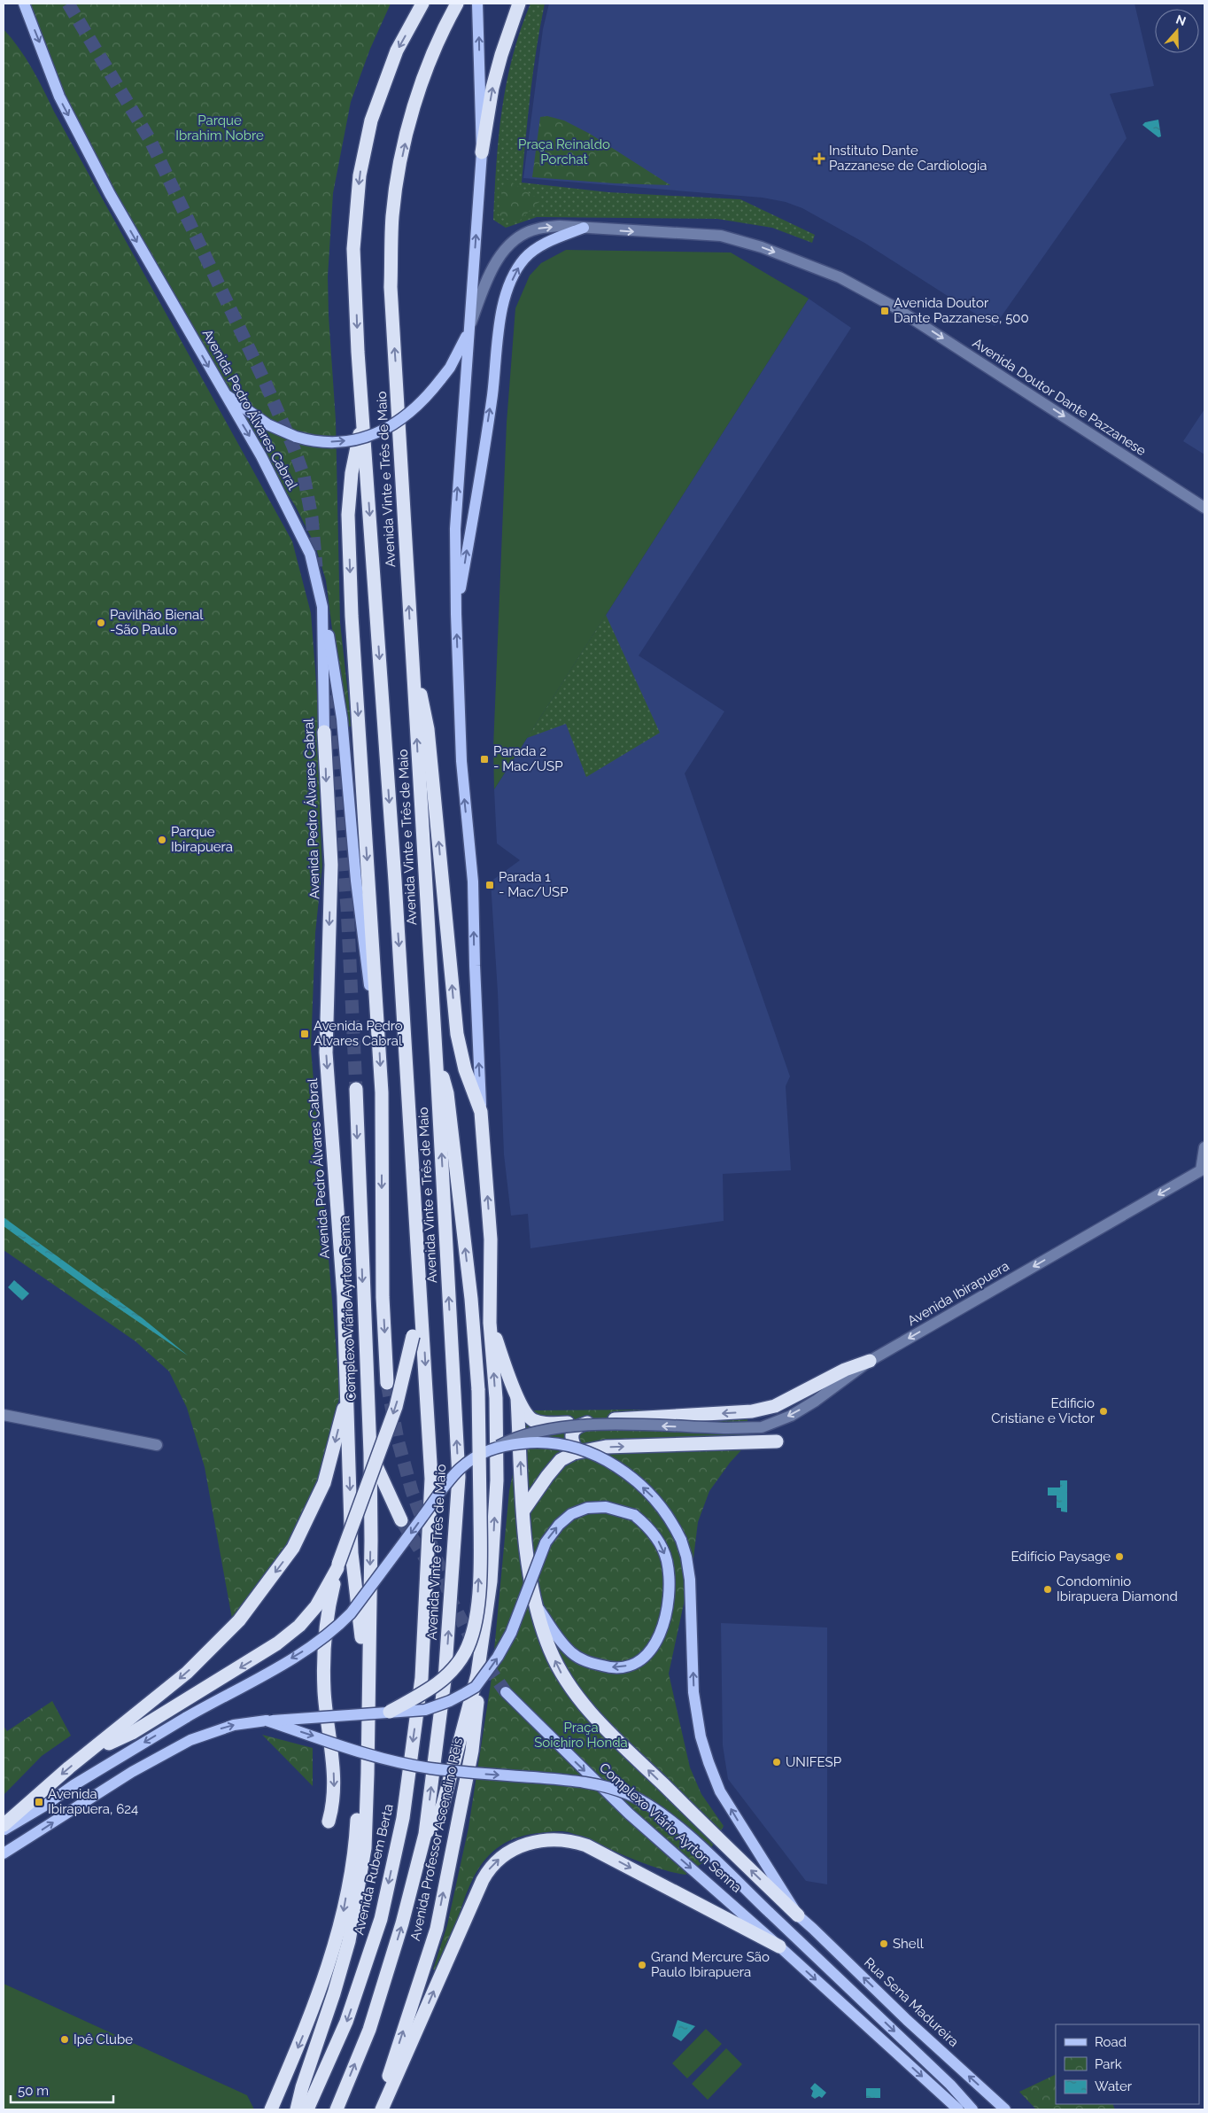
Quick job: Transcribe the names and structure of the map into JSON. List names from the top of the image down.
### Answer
{
  "streets": {
    "highway": [
      "Avenida Pedro Álvares Cabral",
      "Avenida Vinte e Três de Maio",
      "Complexo Viário Ayrton Senna",
      "Avenida Professor Ascendino Reis",
      "Avenida Rubem Berta"
    ],
    "main road": ["Rua Sena Madureira"],
    "street": ["Avenida Doutor Dante Pazzanese", "Avenida Ibirapuera"]
  },
  "crossings": [
    ["Avenida Vinte e Três de Maio", "Avenida Rubem Berta"],
    ["Avenida Ibirapuera", "Rua Sena Madureira"]
  ],
  "one_way": [
    "Avenida Doutor Dante Pazzanese",
    "Avenida Pedro Álvares Cabral",
    "Avenida Ibirapuera",
    "Rua Sena Madureira"
  ],
  "parks": ["Parque Ibrahim Nobre", "Praça Reinaldo Porchat", "Praça Soichiro Honda"],
  "places": {
    "health": ["Instituto Dante Pazzanese de Cardiologia"],
    "transit": [
      "Avenida Doutor Dante Pazzanese, 500",
      "Parada 2 - Mac/USP",
      "Parada 1 - Mac/USP",
      "Avenida Pedro Alvares Cabral",
      "Avenida Ibirapuera, 624"
    ],
    "other": [
      "Pavilhão Bienal -São Paulo",
      "Parque Ibirapuera",
      "Edificio Cristiane e Victor",
      "Edifício Paysage",
      "Condomínio Ibirapuera Diamond",
      "UNIFESP",
      "Shell",
      "Grand Mercure São Paulo Ibirapuera",
      "Ipê Clube"
    ]
  },
  "legend": ["Road", "Park", "Water"],
  "scale_bar": "50 m",
  "north": "top"
}
